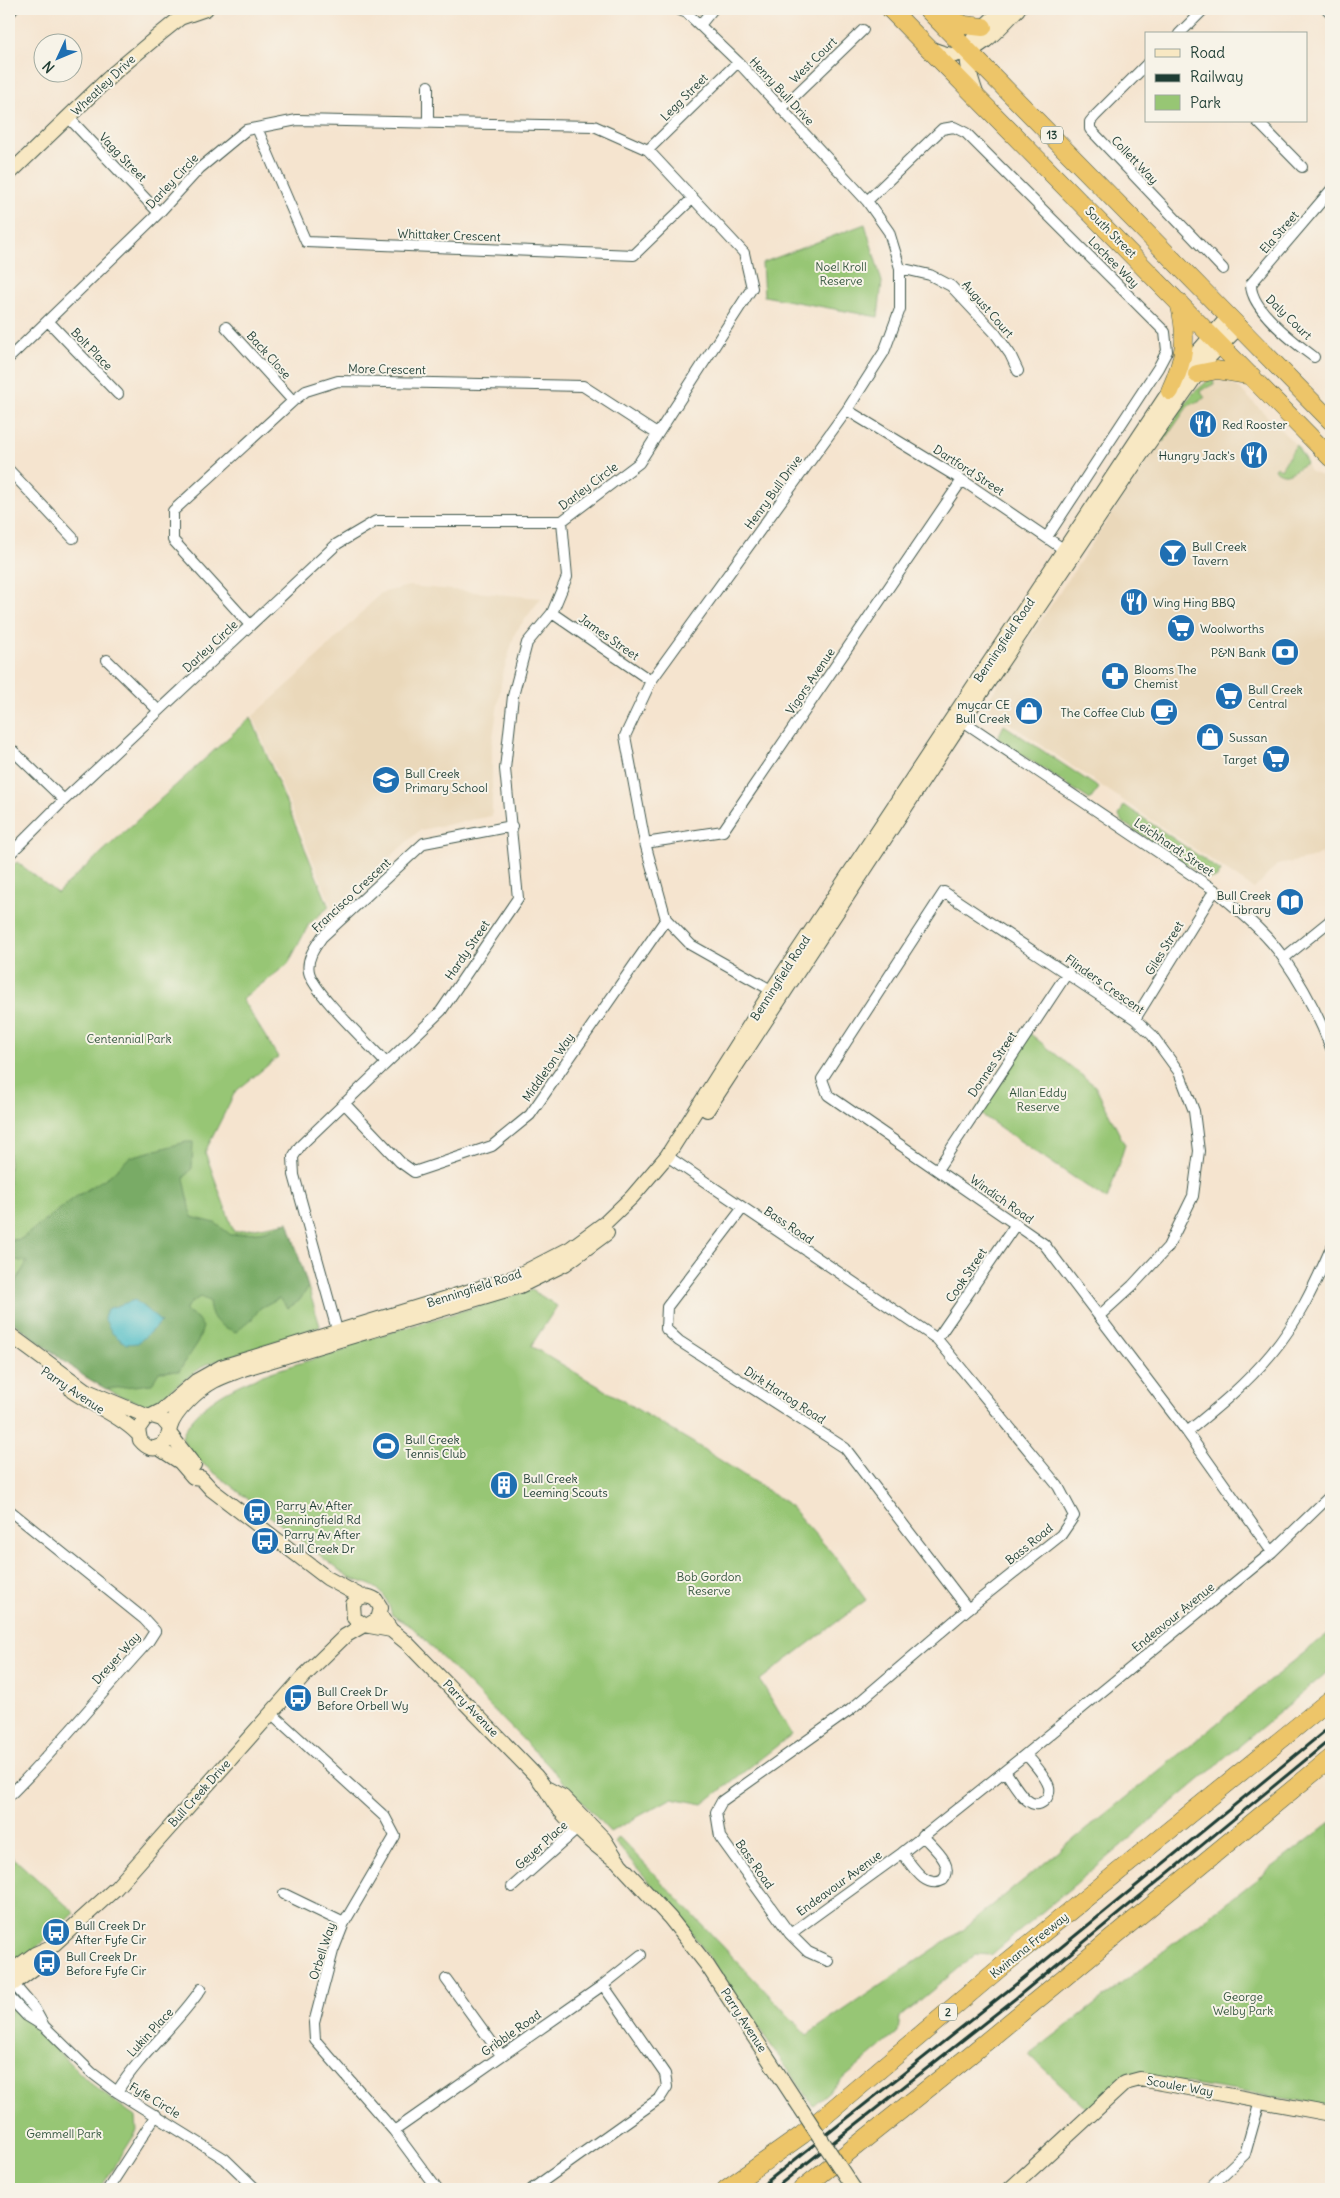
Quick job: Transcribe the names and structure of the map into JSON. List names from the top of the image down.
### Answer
{
  "streets": {
    "highway": [
      "13",
      "South Street",
      "Kwinana Freeway",
      "2"
    ],
    "main road": [
      "Wheatley Drive",
      "Benningfield Road",
      "Parry Avenue",
      "Bull Creek Drive",
      "Scouler Way"
    ],
    "street": [
      "West Court",
      "Henry Bull Drive",
      "Legg Street",
      "Vagg Street",
      "Collett Way",
      "Darley Circle",
      "Ela Street",
      "Whittaker Crescent",
      "Lochee Way",
      "August Court",
      "Daly Court",
      "Bolt Place",
      "Back Close",
      "More Crescent",
      "Dartford Street",
      "James Street",
      "Vigors Avenue",
      "Leichhardt Street",
      "Francisco Crescent",
      "Giles Street",
      "Hardy Street",
      "Flinders Crescent",
      "Donnes Street",
      "Middleton Way",
      "Windich Road",
      "Bass Road",
      "Cook Street",
      "Dirk Hartog Road",
      "Endeavour Avenue",
      "Dreyer Way",
      "Geyer Place",
      "Orbell Way",
      "Lukin Place",
      "Gribble Road",
      "Fyfe Circle"
    ]
  },
  "crossings": [
    ["West Court", "Henry Bull Drive"],
    ["Wheatley Drive", "Vagg Street"],
    ["Henry Bull Drive", "Legg Street"],
    ["Henry Bull Drive", "Lochee Way"],
    ["Henry Bull Drive", "August Court"],
    ["Henry Bull Drive", "Dartford Street"],
    ["Henry Bull Drive", "James Street"],
    ["Henry Bull Drive", "Benningfield Road"],
    ["Henry Bull Drive", "Vigors Avenue"],
    ["Henry Bull Drive", "Middleton Way"],
    ["Legg Street", "Darley Circle"],
    ["Vagg Street", "Darley Circle"],
    ["Darley Circle", "Whittaker Crescent"],
    ["Darley Circle", "Bolt Place"],
    ["Darley Circle", "More Crescent"],
    ["Darley Circle", "Hardy Street"],
    ["South Street", "Benningfield Road"],
    ["Ela Street", "Daly Court"],
    ["Lochee Way", "Dartford Street"],
    ["Back Close", "More Crescent"],
    ["Dartford Street", "Benningfield Road"],
    ["Dartford Street", "Vigors Avenue"],
    ["James Street", "Hardy Street"],
    ["Benningfield Road", "Leichhardt Street"],
    ["Benningfield Road", "Hardy Street"],
    ["Benningfield Road", "Bass Road"],
    ["Benningfield Road", "Parry Avenue"],
    ["Leichhardt Street", "Giles Street"],
    ["Francisco Crescent", "Hardy Street"],
    ["Giles Street", "Flinders Crescent"],
    ["Hardy Street", "Middleton Way"],
    ["Flinders Crescent", "Donnes Street"],
    ["Flinders Crescent", "Windich Road"],
    ["Donnes Street", "Windich Road"],
    ["Windich Road", "Cook Street"],
    ["Windich Road", "Endeavour Avenue"],
    ["Bass Road", "Cook Street"],
    ["Bass Road", "Dirk Hartog Road"],
    ["Bass Road", "Endeavour Avenue"],
    ["Parry Avenue", "Bull Creek Drive"],
    ["Parry Avenue", "Geyer Place"],
    ["Bull Creek Drive", "Orbell Way"],
    ["Bull Creek Drive", "Fyfe Circle"],
    ["Orbell Way", "Gribble Road"],
    ["Lukin Place", "Fyfe Circle"]
  ],
  "parks": [
    "Noel Kroll Reserve",
    "Centennial Park",
    "Allan Eddy Reserve",
    "Bob Gordon Reserve",
    "George Welby Park",
    "Gemmell Park"
  ],
  "places": {
    "restaurant": ["Red Rooster", "Hungry Jack's", "Wing Hing BBQ"],
    "bar": ["Bull Creek Tavern"],
    "supermarket": ["Woolworths", "Bull Creek Central", "Target"],
    "bank": ["P&N Bank"],
    "pharmacy": ["Blooms The Chemist"],
    "shop": ["mycar CE Bull Creek", "Sussan"],
    "cafe": ["The Coffee Club"],
    "school or university": ["Bull Creek Primary School"],
    "library": ["Bull Creek Library"],
    "sports": ["Bull Creek Tennis Club"],
    "building": ["Bull Creek Leeming Scouts"],
    "bus stop": [
      "Parry Av After Benningfield Rd",
      "Parry Av After Bull Creek Dr",
      "Bull Creek Dr Before Orbell Wy",
      "Bull Creek Dr After Fyfe Cir",
      "Bull Creek Dr Before Fyfe Cir"
    ]
  },
  "legend": ["Road", "Railway", "Park"],
  "north": "bottom left"
}
